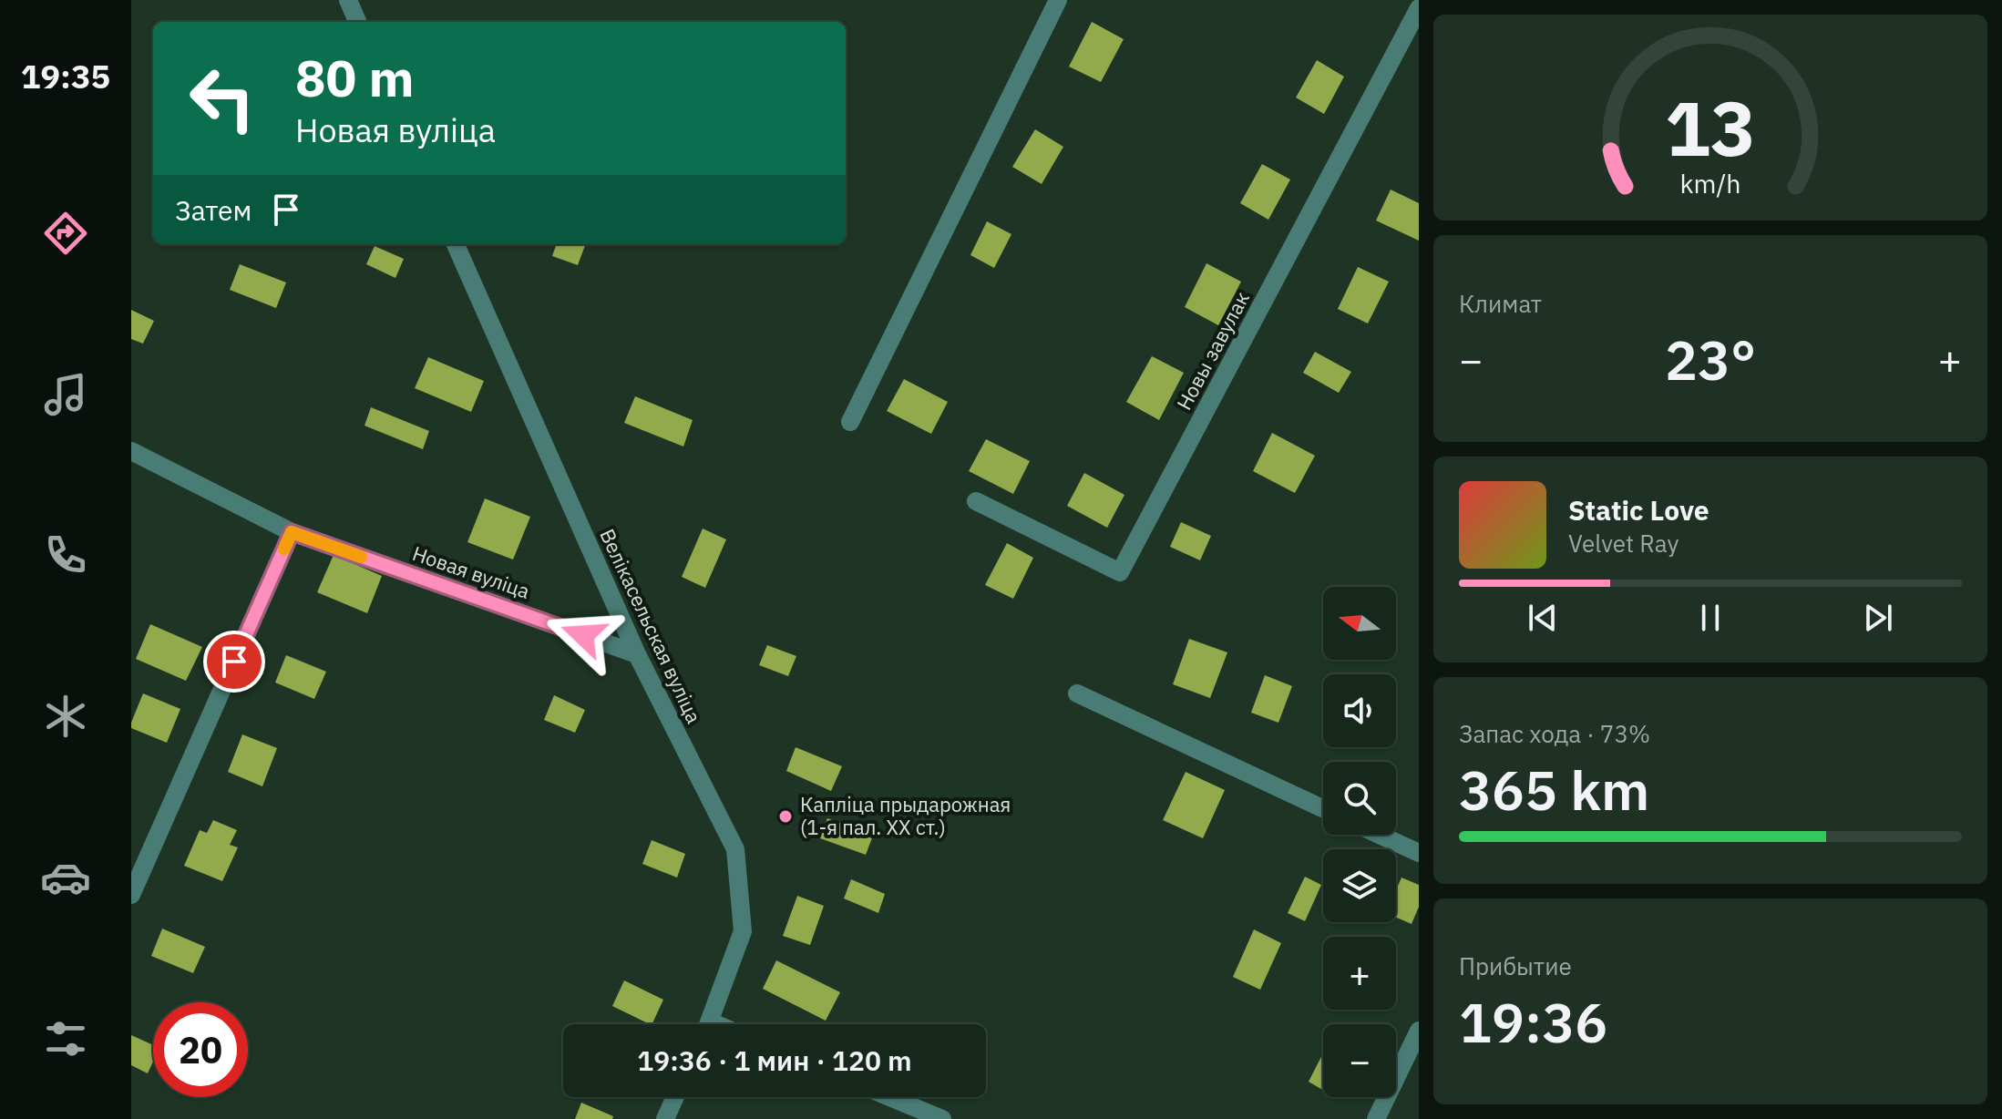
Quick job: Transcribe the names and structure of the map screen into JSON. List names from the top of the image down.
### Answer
{
  "streets": {
    "street": ["Новы завулак", "Новая вуліца", "Велікасельская вуліца"]
  },
  "crossings": [
    ["Новая вуліца", "Велікасельская вуліца"]
  ],
  "places": ["Капліца прыдарожная (1-я пал. XX ст.)"],
  "north": "left",
  "page": {
    "tabs": "19:35",
    "turn": ["80 m", "Новая вуліца"],
    "then": "Затем",
    "tile": [
      "Климат",
      ["Запас хода · 73%", "365 km"],
      ["Прибытие", "19:36"]
    ],
    "heat": ["−", "23°", "+"],
    "song": ["Static Love", "Velvet Ray"],
    "map_buttons": ["+", "−"],
    "limit": "20",
    "trip": "19:36 · 1 мин · 120 m",
    "gauge": ["13", "km/h"]
  }
}
